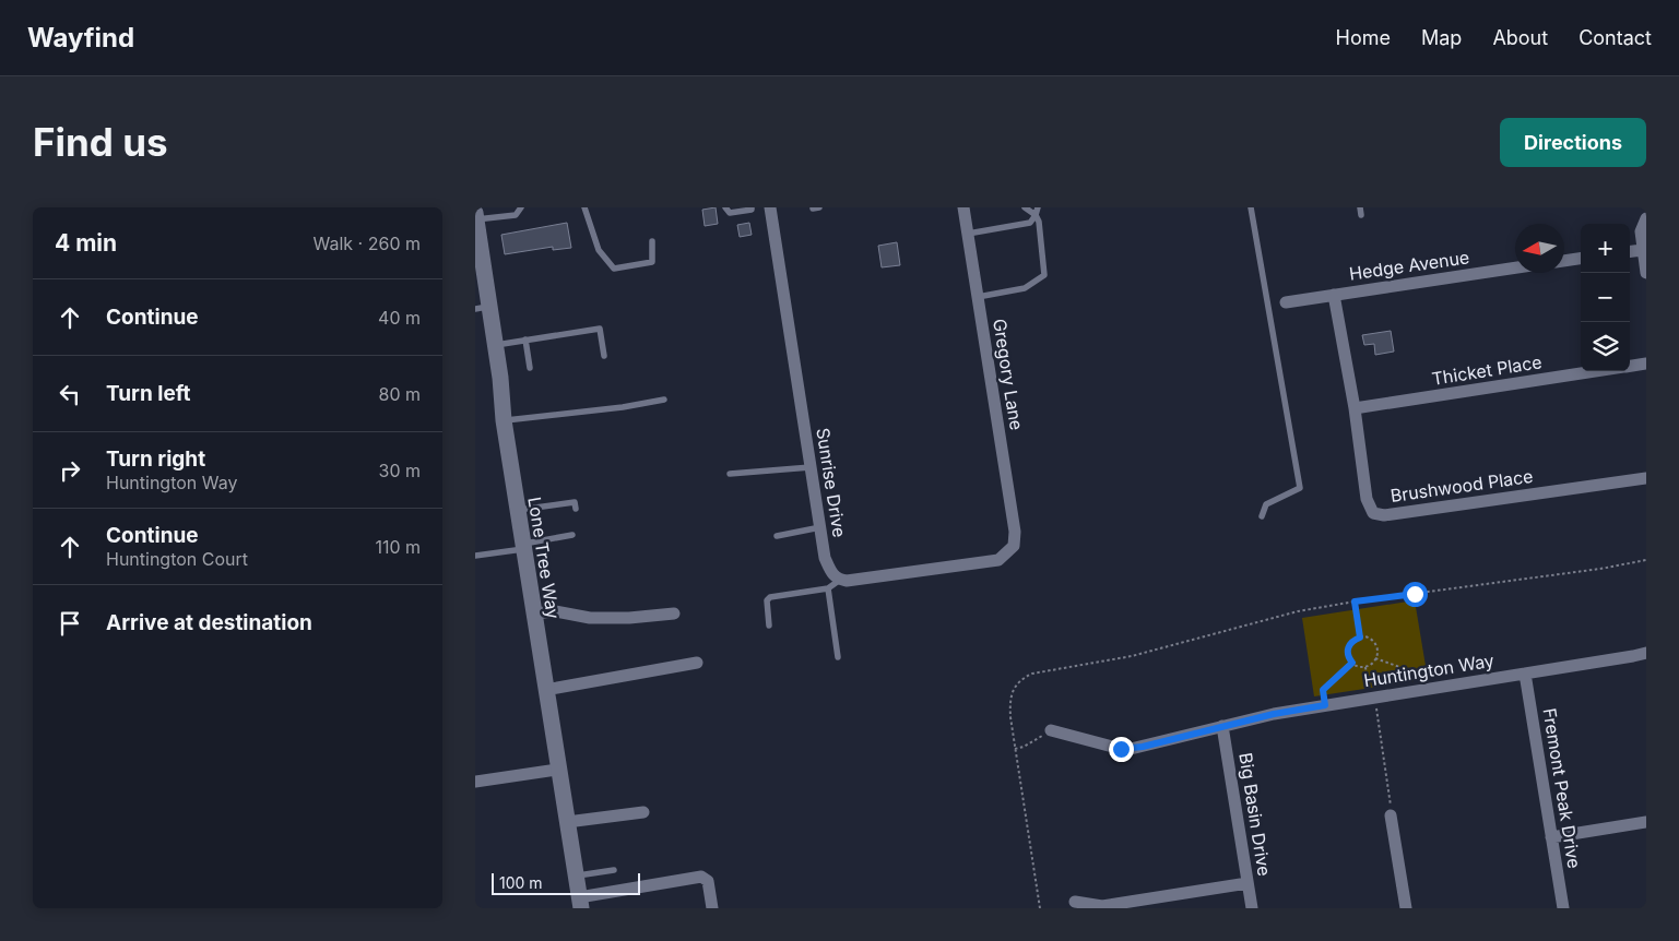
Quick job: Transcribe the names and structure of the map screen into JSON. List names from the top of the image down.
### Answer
{
  "streets": {
    "main road": ["Lone Tree Way"],
    "street": [
      "Hedge Avenue",
      "Thicket Place",
      "Gregory Lane",
      "Sunrise Drive",
      "Brushwood Place",
      "Huntington Way",
      "Fremont Peak Drive",
      "Big Basin Drive"
    ]
  },
  "crossings": [
    ["Hedge Avenue", "Brushwood Place"],
    ["Thicket Place", "Brushwood Place"],
    ["Gregory Lane", "Sunrise Drive"],
    ["Huntington Way", "Fremont Peak Drive"],
    ["Huntington Way", "Big Basin Drive"]
  ],
  "scale_bar": "100 m",
  "north": "left",
  "page": {
    "header": "Wayfind",
    "nav": [
      "Home",
      "Map",
      "About",
      "Contact"
    ],
    "buttons": "Directions",
    "title": "Find us",
    "heading": ["4 min", "Walk · 260 m"],
    "map_buttons": ["+", "−"],
    "list": [
      ["Continue", "40 m"],
      ["Turn left", "80 m"],
      ["Turn right", "Huntington Way", "30 m"],
      ["Continue", "Huntington Court", "110 m"],
      "Arrive at destination"
    ],
    "scale": "100 m"
  }
}
